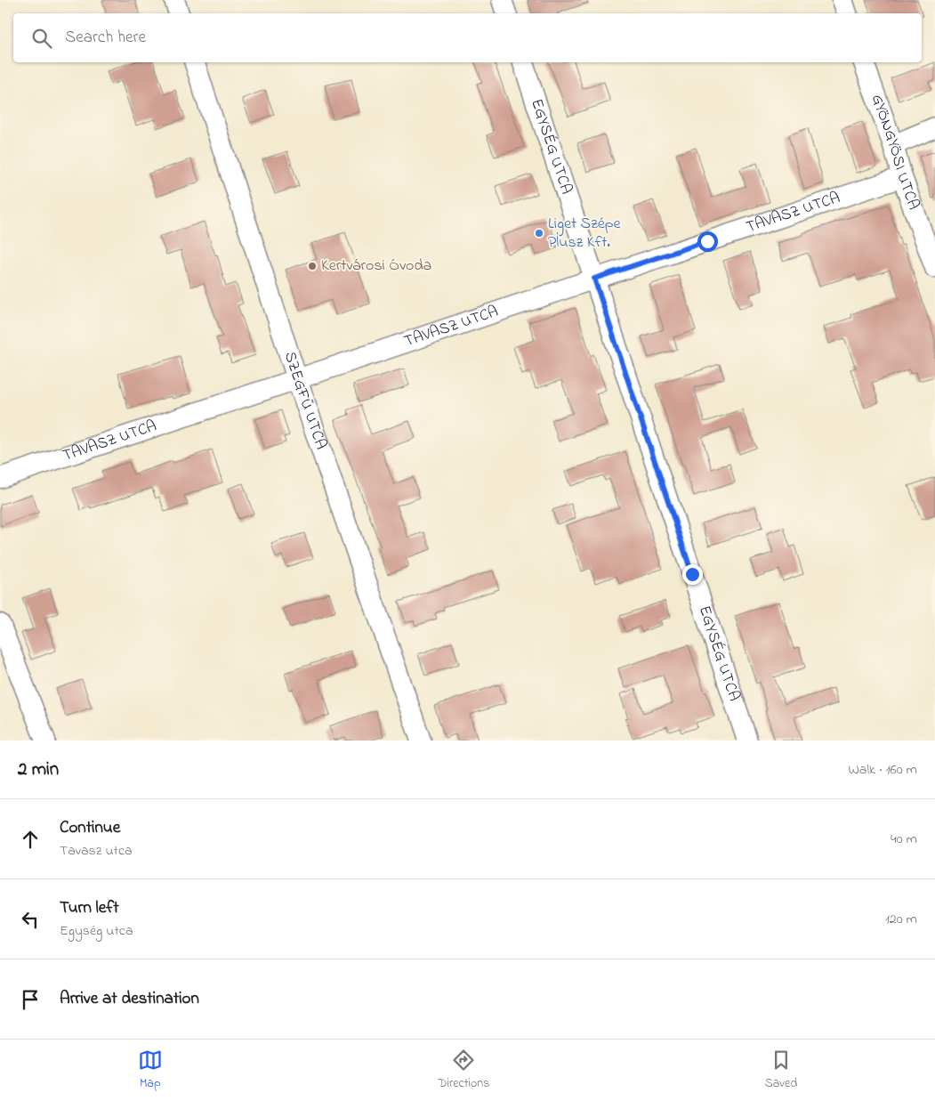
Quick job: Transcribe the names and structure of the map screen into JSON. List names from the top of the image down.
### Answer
{
  "streets": {
    "street": [
      "EGYSÉG UTCA",
      "GYÖNGYÖSI UTCA",
      "TAVASZ UTCA",
      "SZEGFŰ UTCA"
    ]
  },
  "crossings": [
    ["EGYSÉG UTCA", "TAVASZ UTCA"],
    ["GYÖNGYÖSI UTCA", "TAVASZ UTCA"],
    ["TAVASZ UTCA", "SZEGFŰ UTCA"]
  ],
  "places": ["Liget Szépe Plusz Kft.", "Kertvárosi Óvoda"],
  "page": {
    "search": "Search here",
    "heading": ["2 min", "Walk · 160 m"],
    "list": [
      ["Continue", "Tavasz utca", "40 m"],
      ["Turn left", "Egység utca", "120 m"],
      "Arrive at destination"
    ],
    "nav": ["Map", "Directions", "Saved"]
  }
}
